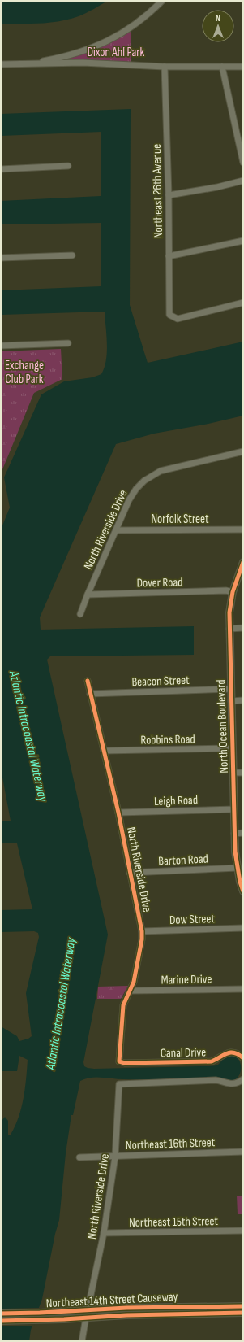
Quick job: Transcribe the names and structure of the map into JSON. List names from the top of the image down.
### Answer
{
  "streets": {
    "main road": ["North Ocean Boulevard", "Northeast 14th Street Causeway"],
    "street": [
      "Northeast 26th Avenue",
      "Norfolk Street",
      "North Riverside Drive",
      "Dover Road",
      "Beacon Street",
      "Robbins Road",
      "Leigh Road",
      "Barton Road",
      "Dow Street",
      "Marine Drive",
      "Canal Drive",
      "Northeast 16th Street",
      "Northeast 15th Street"
    ]
  },
  "crossings": [
    ["Norfolk Street", "North Riverside Drive"],
    ["North Riverside Drive", "Dover Road"],
    ["North Riverside Drive", "Beacon Street"],
    ["North Riverside Drive", "Robbins Road"],
    ["North Riverside Drive", "Leigh Road"],
    ["North Riverside Drive", "Barton Road"],
    ["North Riverside Drive", "Dow Street"],
    ["North Riverside Drive", "Marine Drive"],
    ["North Riverside Drive", "Canal Drive"],
    ["North Riverside Drive", "Northeast 16th Street"],
    ["North Riverside Drive", "Northeast 15th Street"],
    ["North Riverside Drive", "Northeast 14th Street Causeway"],
    ["Dover Road", "North Ocean Boulevard"],
    ["Beacon Street", "North Ocean Boulevard"],
    ["North Ocean Boulevard", "Robbins Road"],
    ["North Ocean Boulevard", "Leigh Road"],
    ["North Ocean Boulevard", "Barton Road"]
  ],
  "water": ["Atlantic Intracoastal Waterway"],
  "parks": ["Dixon Ahl Park", "Exchange Club Park"],
  "north": "top"
}
